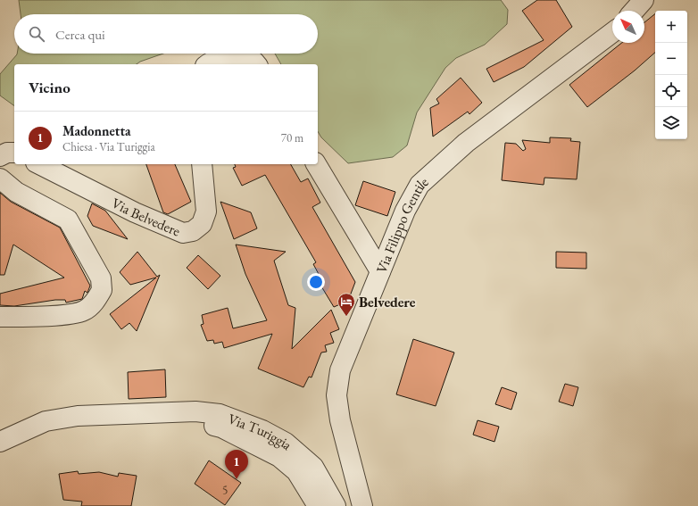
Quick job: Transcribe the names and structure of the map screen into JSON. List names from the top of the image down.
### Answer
{
  "streets": {
    "street": ["Via Belvedere", "Via Filippo Gentile", "Via Turiggia"]
  },
  "places": {
    "hotel": ["Belvedere"]
  },
  "house_numbers": ["5"],
  "north": "top left",
  "page": {
    "map_buttons": ["+", "−"],
    "search": "Cerca qui",
    "heading": "Vicino",
    "list": [
      {
        "mark": "1",
        "name": "Madonnetta",
        "note": "Chiesa · Via Turiggia",
        "value": "70 m"
      }
    ],
    "pins": "1"
  }
}
